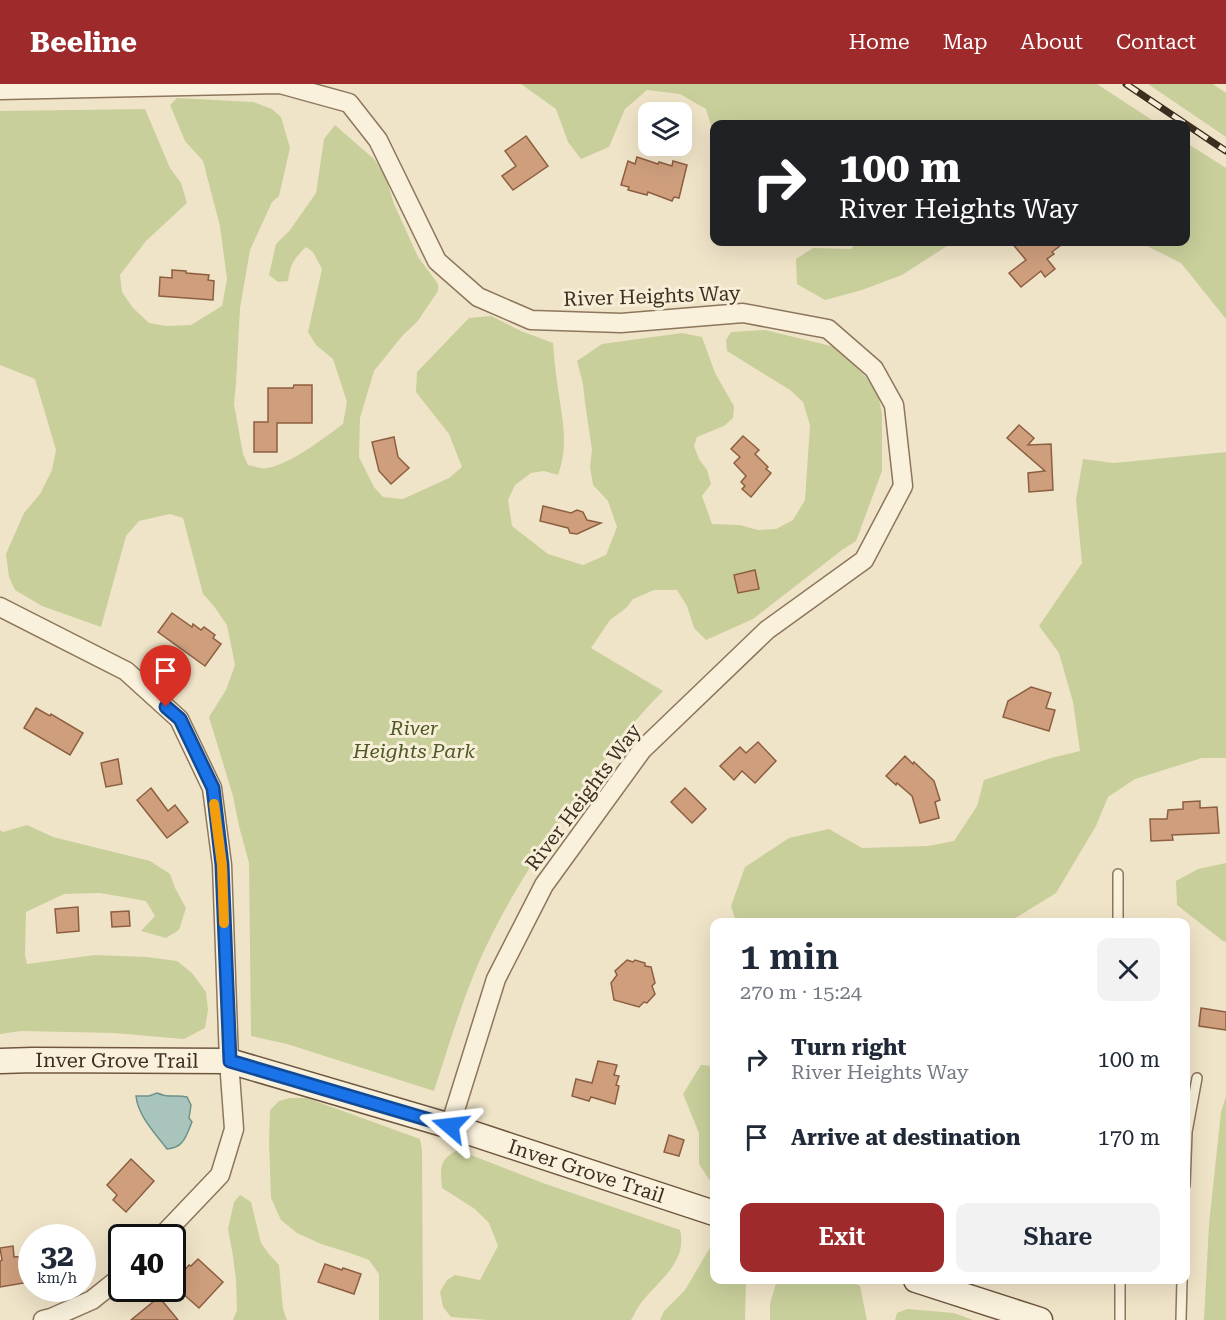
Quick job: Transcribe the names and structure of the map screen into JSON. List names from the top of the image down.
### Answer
{
  "streets": {
    "street": ["River Heights Way", "Inver Grove Trail"]
  },
  "crossings": [
    ["River Heights Way", "Inver Grove Trail"]
  ],
  "parks": ["River Heights Park"],
  "page": {
    "header": "Beeline",
    "nav": [
      "Home",
      "Map",
      "About",
      "Contact"
    ],
    "turn": ["100 m", "River Heights Way"],
    "heading": ["1 min", "270 m · 15:24"],
    "list": [
      {
        "name": "Turn right",
        "note": "River Heights Way",
        "value": "100 m"
      },
      {
        "name": "Arrive at destination",
        "value": "170 m"
      }
    ],
    "buttons": ["Exit", "Share"],
    "speed": "32 km/h",
    "limit": "40"
  }
}
